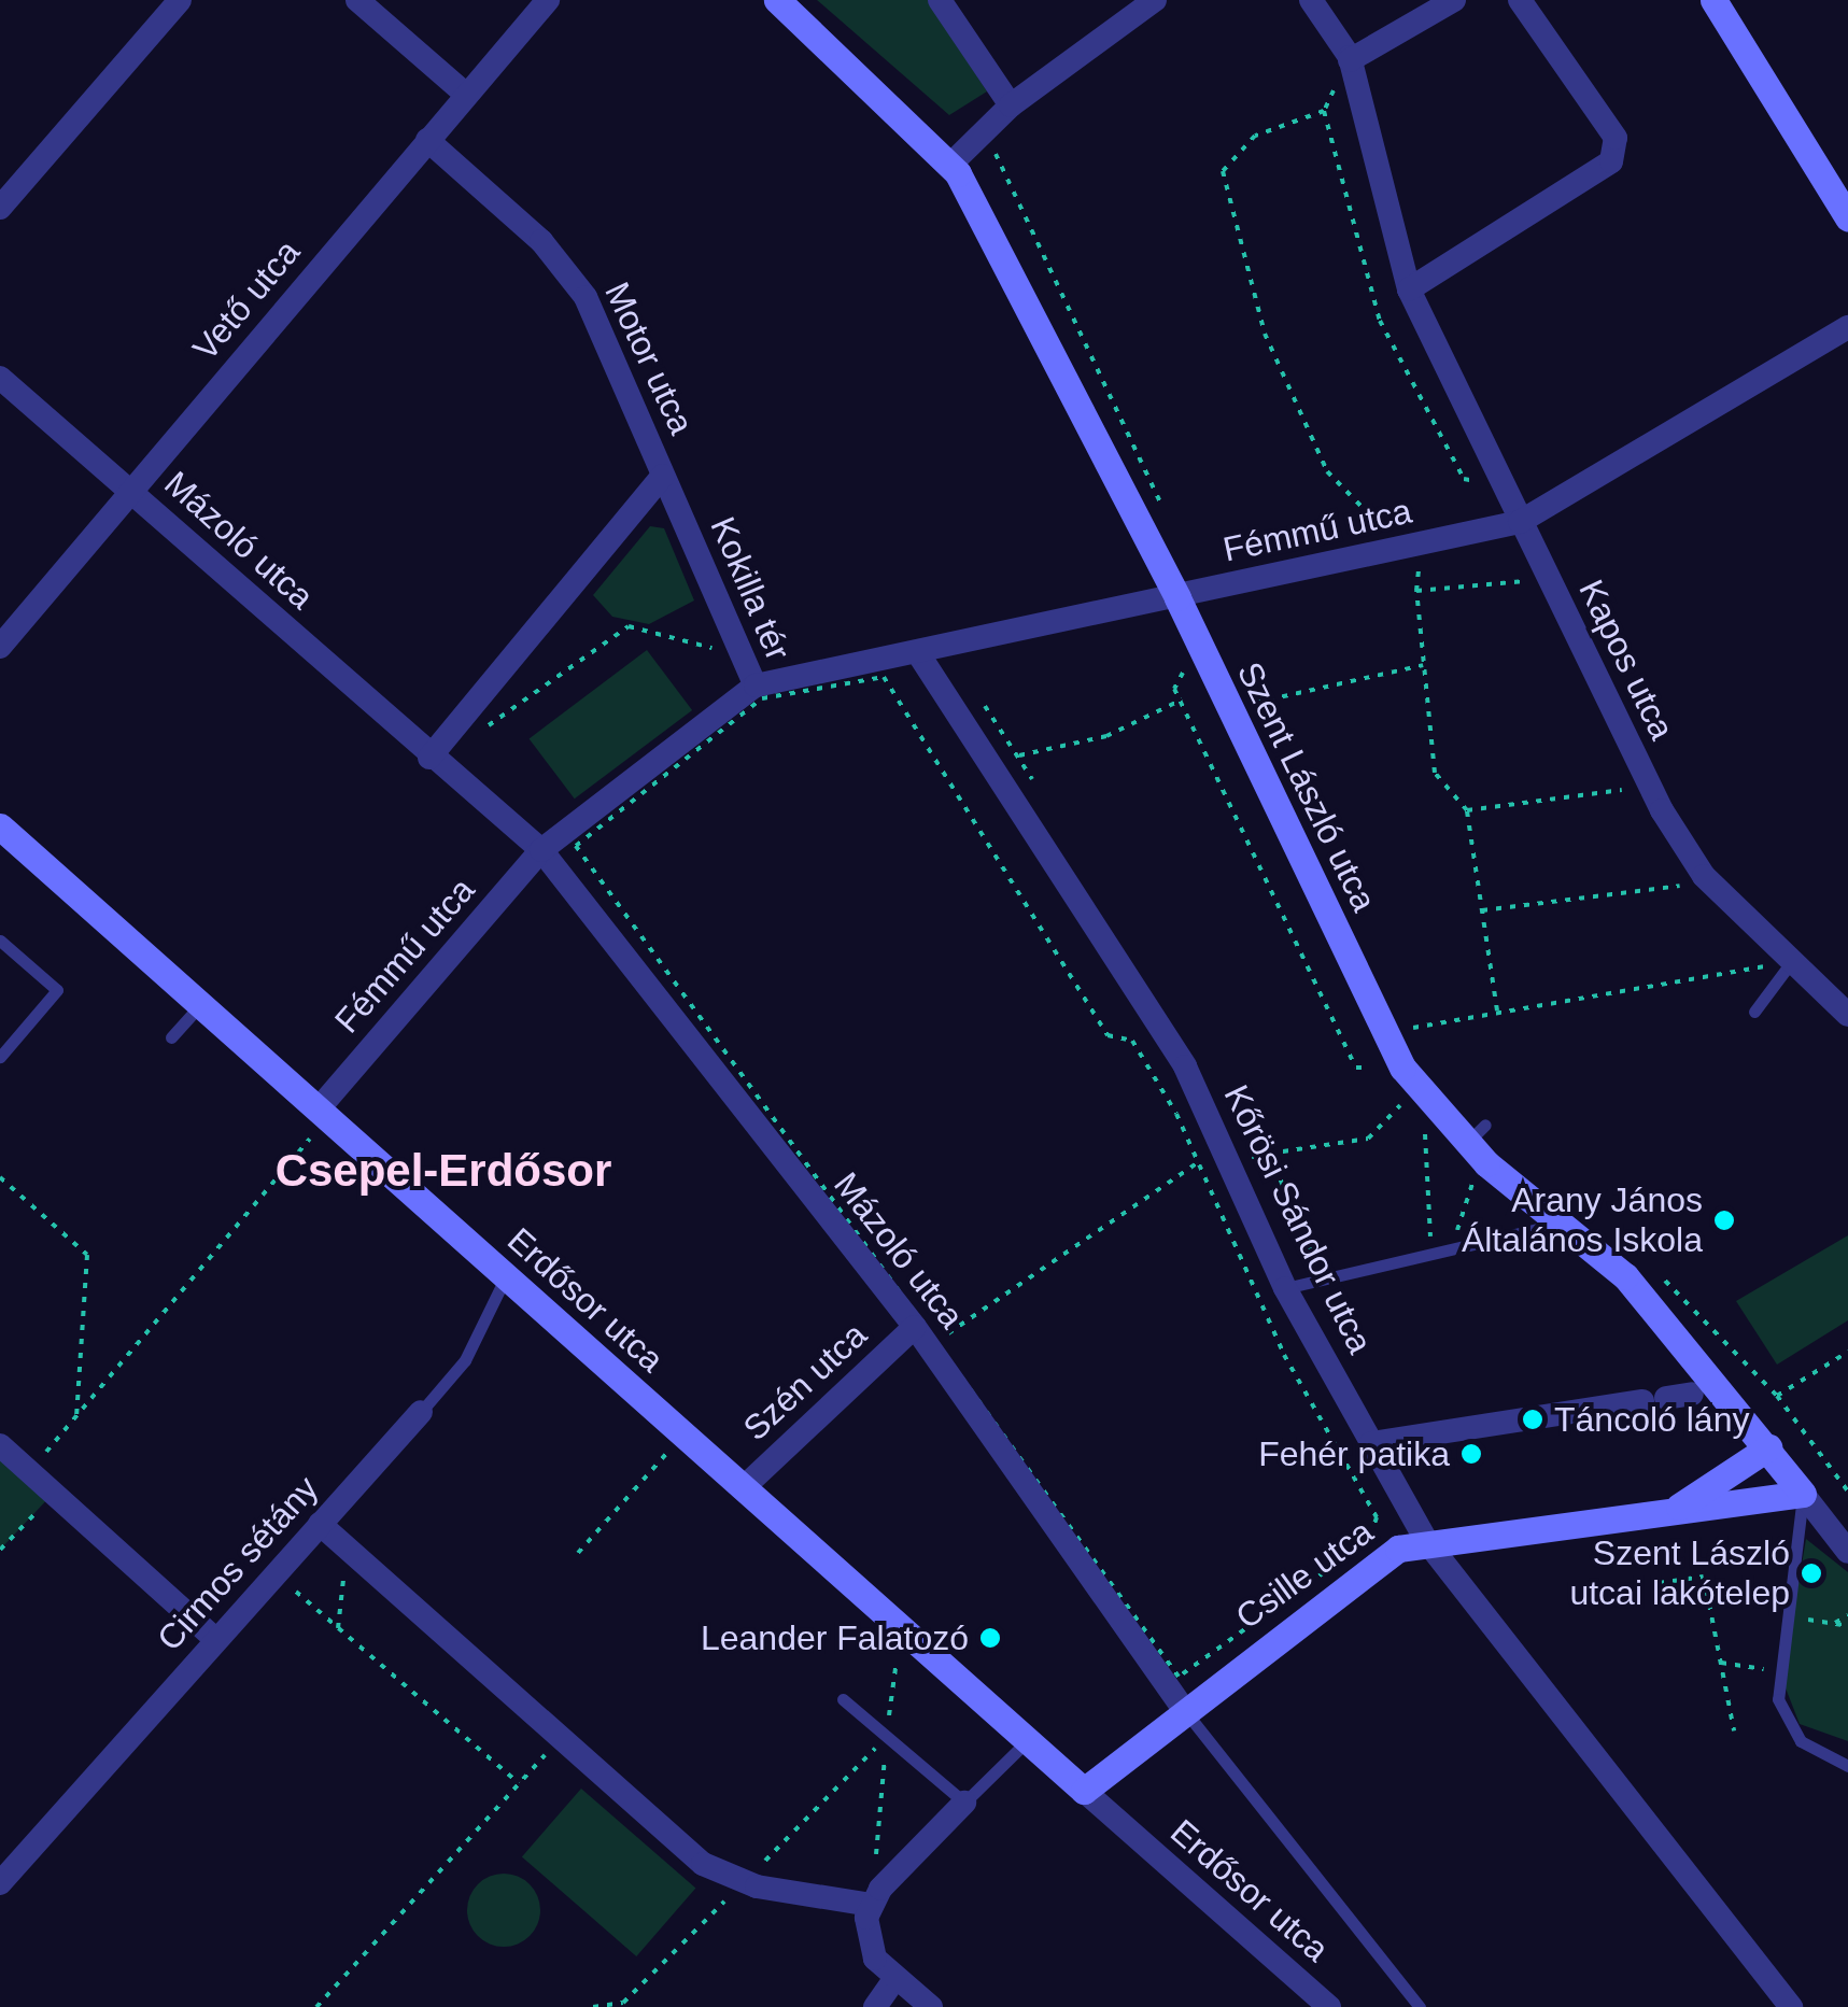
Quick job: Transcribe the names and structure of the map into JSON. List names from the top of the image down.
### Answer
{
  "streets": {
    "street": [
      "Vető utca",
      "Motor utca",
      "Fémmű utca",
      "Mázoló utca",
      "Kokilla tér",
      "Kapos utca",
      "Szent László utca",
      "Kőrösi Sándor utca",
      "Erdősor utca",
      "Szén utca",
      "Cirmos sétány",
      "Csille utca"
    ]
  },
  "crossings": [
    ["Vető utca", "Motor utca"],
    ["Vető utca", "Mázoló utca"],
    ["Motor utca", "Kokilla tér"],
    ["Fémmű utca", "Mázoló utca"],
    ["Fémmű utca", "Kokilla tér"],
    ["Fémmű utca", "Kapos utca"],
    ["Fémmű utca", "Szent László utca"],
    ["Fémmű utca", "Kőrösi Sándor utca"],
    ["Fémmű utca", "Erdősor utca"],
    ["Mázoló utca", "Kokilla tér"],
    ["Mázoló utca", "Erdősor utca"],
    ["Mázoló utca", "Szén utca"],
    ["Mázoló utca", "Csille utca"],
    ["Szent László utca", "Csille utca"],
    ["Kőrösi Sándor utca", "Csille utca"],
    ["Erdősor utca", "Szén utca"],
    ["Erdősor utca", "Cirmos sétány"],
    ["Erdősor utca", "Csille utca"]
  ],
  "districts": ["Csepel-Erdősor"],
  "places": [
    "Arany János Általános Iskola",
    "Táncoló lány",
    "Fehér patika",
    "Szent László utcai lakótelep",
    "Leander Falatozó"
  ]
}
